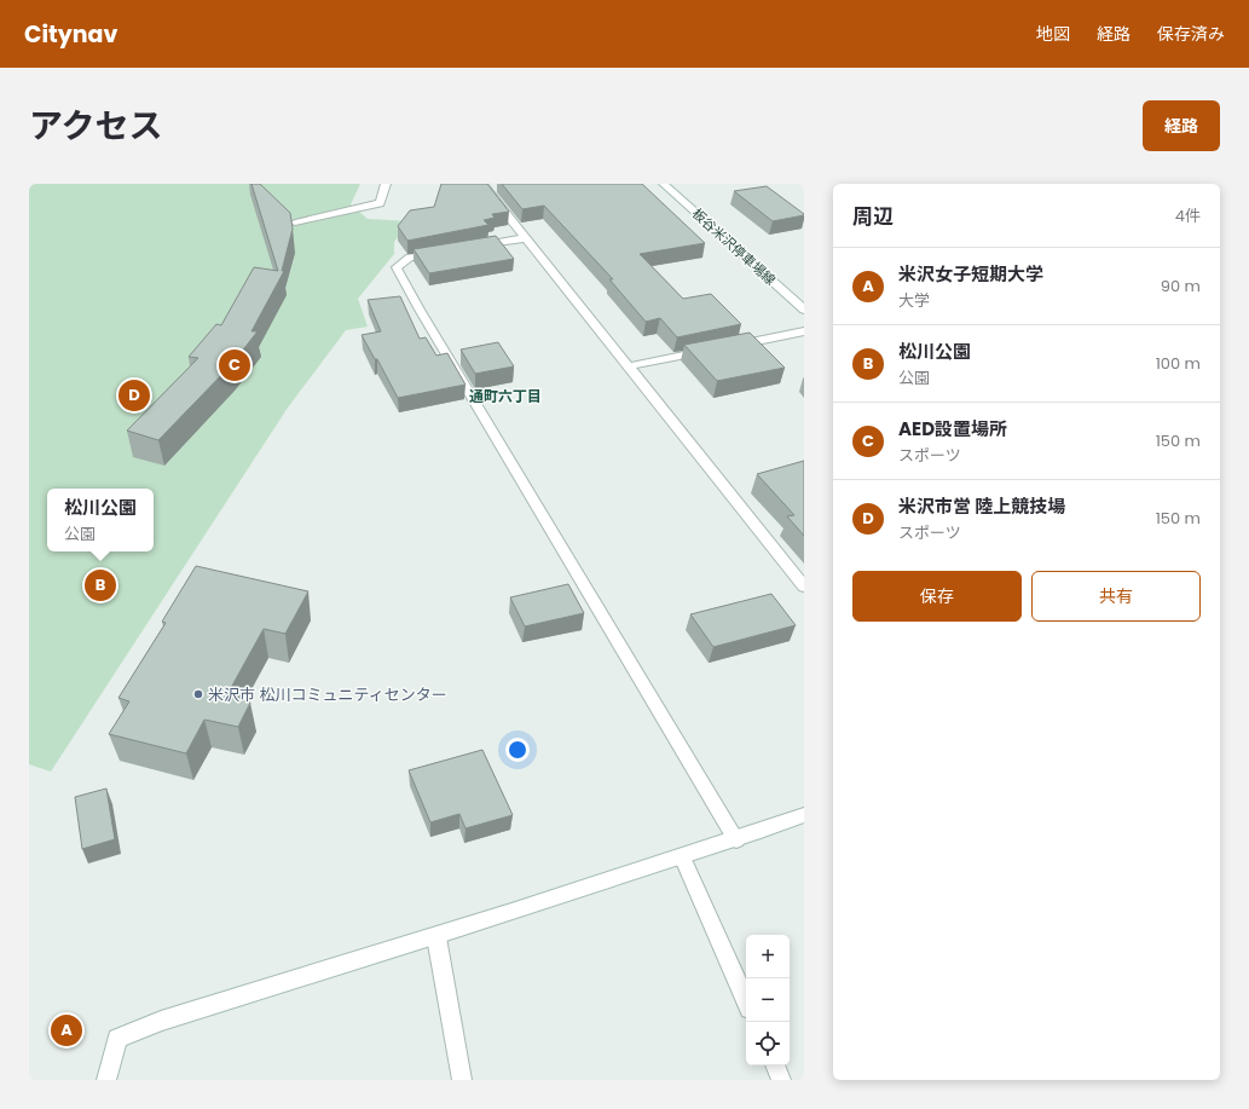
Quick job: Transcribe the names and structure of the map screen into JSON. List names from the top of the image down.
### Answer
{
  "streets": {
    "street": ["板谷米沢停車場線"]
  },
  "districts": ["通町六丁目"],
  "places": ["米沢市 松川コミュニティセンター"],
  "page": {
    "header": "Citynav",
    "nav": ["地図", "経路", "保存済み"],
    "title": "アクセス",
    "buttons": [
      "経路",
      ["保存", "共有"]
    ],
    "heading": ["周辺", "4件"],
    "list": [
      {
        "mark": "A",
        "name": "米沢女子短期大学",
        "note": "大学",
        "value": "90 m"
      },
      {
        "mark": "B",
        "name": "松川公園",
        "note": "公園",
        "value": "100 m"
      },
      {
        "mark": "C",
        "name": "AED設置場所",
        "note": "スポーツ",
        "value": "150 m"
      },
      {
        "mark": "D",
        "name": "米沢市営 陸上競技場",
        "note": "スポーツ",
        "value": "150 m"
      }
    ],
    "pins": [
      "C",
      "D",
      "B",
      "A"
    ],
    "popup": ["松川公園", "公園"],
    "map_buttons": ["+", "−"]
  }
}
